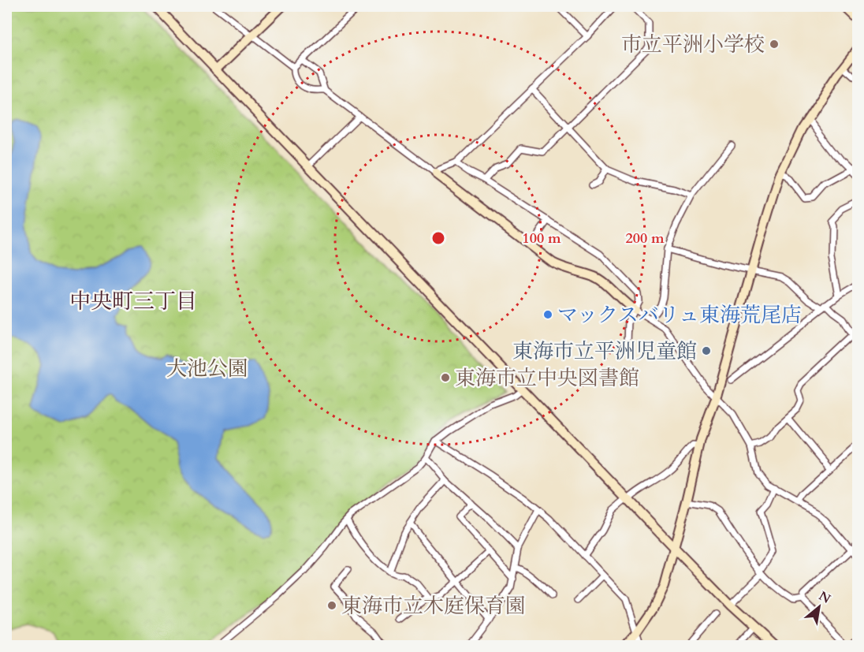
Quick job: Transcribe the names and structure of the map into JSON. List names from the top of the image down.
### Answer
{
  "districts": ["中央町三丁目"],
  "parks": ["大池公園"],
  "places": [
    "市立平洲小学校",
    "マックスバリュ東海荒尾店",
    "東海市立平洲児童館",
    "東海市立中央図書館",
    "東海市立木庭保育園"
  ],
  "north": "top right",
  "rings": ["100 m", "200 m"]
}
